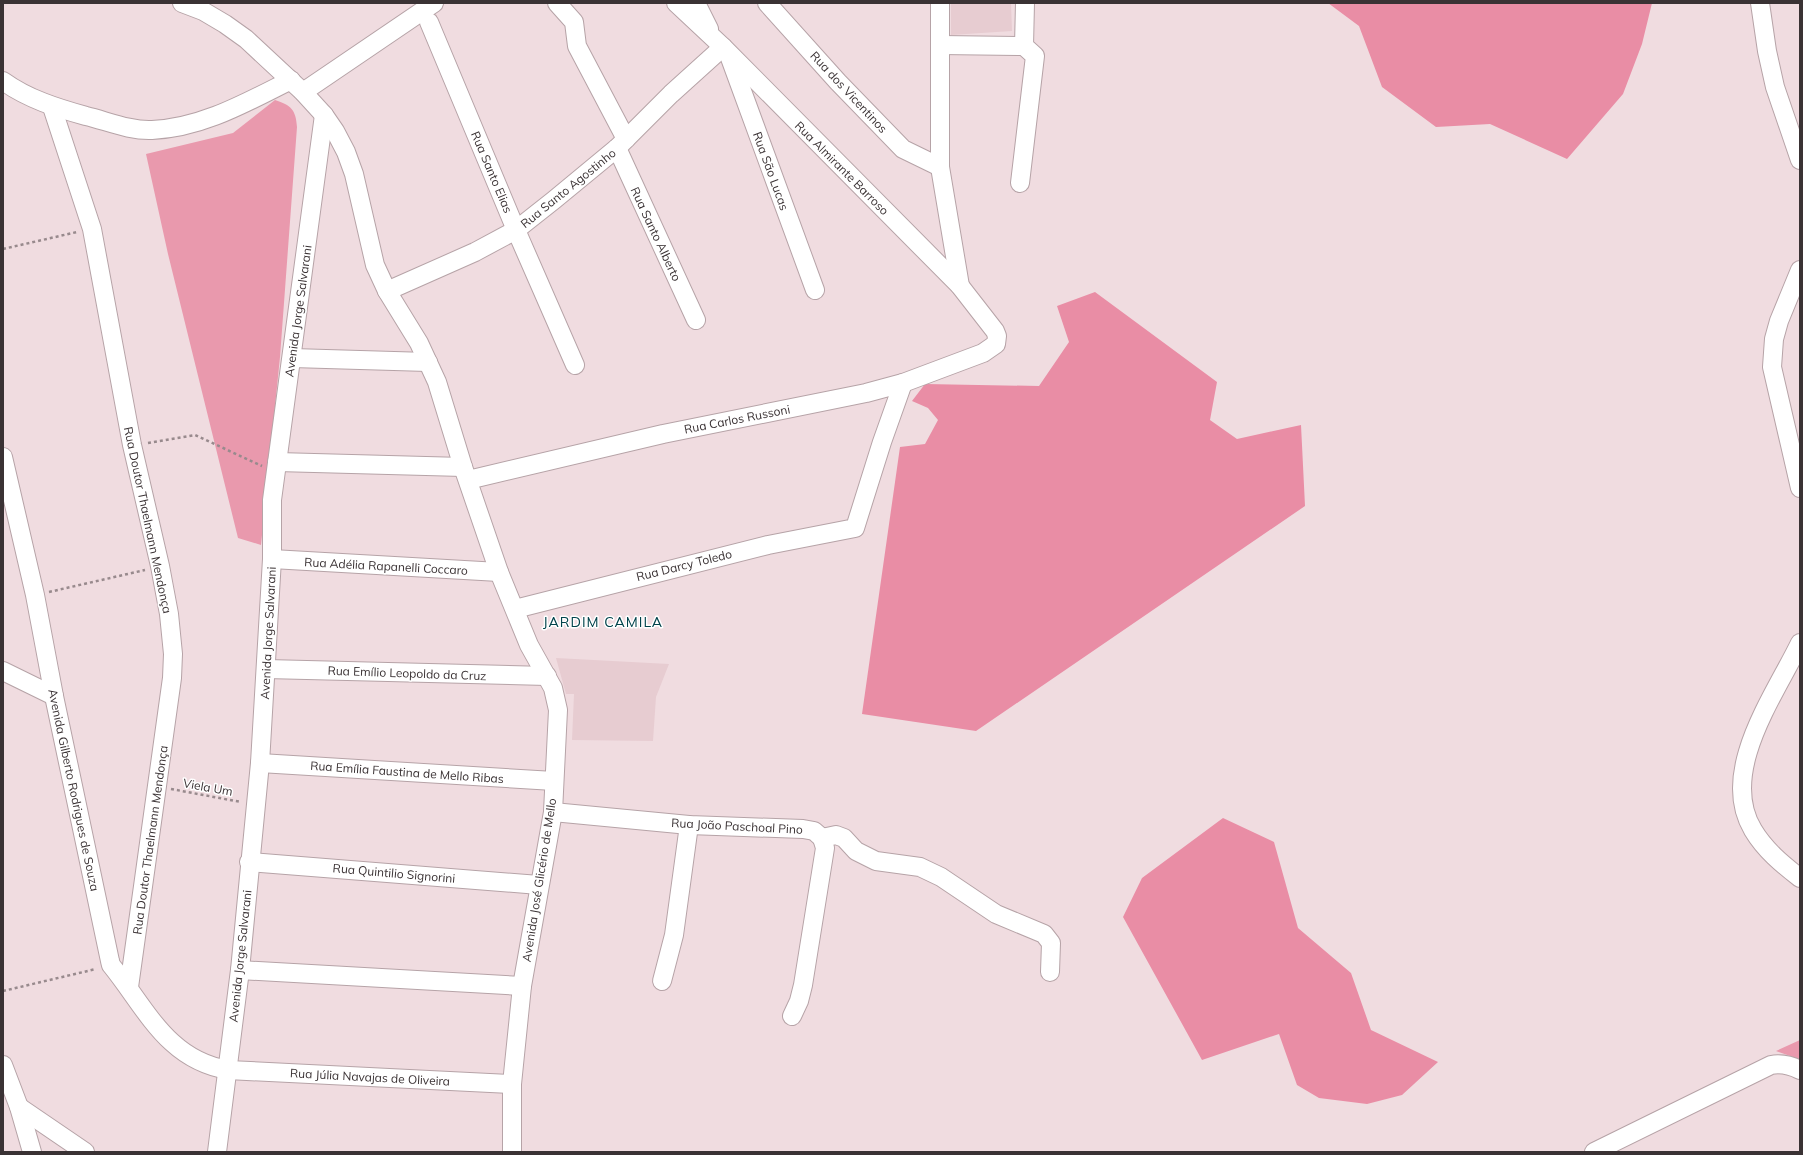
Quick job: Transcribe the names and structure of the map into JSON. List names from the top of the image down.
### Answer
{
  "streets": {
    "street": [
      "Rua dos Vicentinos",
      "Rua Almirante Barroso",
      "Rua São Lucas",
      "Rua Santo Elias",
      "Rua Santo Agostinho",
      "Rua Santo Alberto",
      "Avenida Jorge Salvarani",
      "Rua Carlos Russoni",
      "Rua Doutor Thaelmann Mendonça",
      "Rua Darcy Toledo",
      "Rua Adélia Rapanelli Coccaro",
      "Rua Emílio Leopoldo da Cruz",
      "Rua Emília Faustina de Mello Ribas",
      "Avenida Gilberto Rodrigues de Souza",
      "Rua João Paschoal Pino",
      "Rua Quintilio Signorini",
      "Avenida José Glicério de Mello",
      "Rua Júlia Navajas de Oliveira"
    ],
    "path": ["Viela Um"]
  },
  "crossings": [
    ["Rua Almirante Barroso", "Rua São Lucas"],
    ["Rua Almirante Barroso", "Rua Santo Agostinho"],
    ["Rua Almirante Barroso", "Rua Carlos Russoni"],
    ["Rua São Lucas", "Rua Santo Agostinho"],
    ["Rua Santo Elias", "Rua Santo Agostinho"],
    ["Rua Santo Agostinho", "Rua Santo Alberto"],
    ["Rua Santo Agostinho", "Avenida José Glicério de Mello"],
    ["Avenida Jorge Salvarani", "Rua Carlos Russoni"],
    ["Avenida Jorge Salvarani", "Rua Adélia Rapanelli Coccaro"],
    ["Avenida Jorge Salvarani", "Rua Emílio Leopoldo da Cruz"],
    ["Avenida Jorge Salvarani", "Rua Emília Faustina de Mello Ribas"],
    ["Avenida Jorge Salvarani", "Viela Um"],
    ["Avenida Jorge Salvarani", "Avenida Gilberto Rodrigues de Souza"],
    ["Avenida Jorge Salvarani", "Rua Quintilio Signorini"],
    ["Avenida Jorge Salvarani", "Avenida José Glicério de Mello"],
    ["Avenida Jorge Salvarani", "Rua Júlia Navajas de Oliveira"],
    ["Rua Carlos Russoni", "Rua Darcy Toledo"],
    ["Rua Carlos Russoni", "Avenida José Glicério de Mello"],
    ["Rua Doutor Thaelmann Mendonça", "Viela Um"],
    ["Rua Doutor Thaelmann Mendonça", "Avenida Gilberto Rodrigues de Souza"],
    ["Rua Darcy Toledo", "Avenida José Glicério de Mello"],
    ["Rua Adélia Rapanelli Coccaro", "Avenida José Glicério de Mello"],
    ["Rua Emílio Leopoldo da Cruz", "Avenida José Glicério de Mello"],
    ["Rua Emília Faustina de Mello Ribas", "Avenida José Glicério de Mello"],
    ["Avenida Gilberto Rodrigues de Souza", "Rua Júlia Navajas de Oliveira"],
    ["Rua João Paschoal Pino", "Avenida José Glicério de Mello"],
    ["Rua Quintilio Signorini", "Avenida José Glicério de Mello"],
    ["Avenida José Glicério de Mello", "Rua Júlia Navajas de Oliveira"]
  ],
  "districts": ["JARDIM CAMILA"]
}
